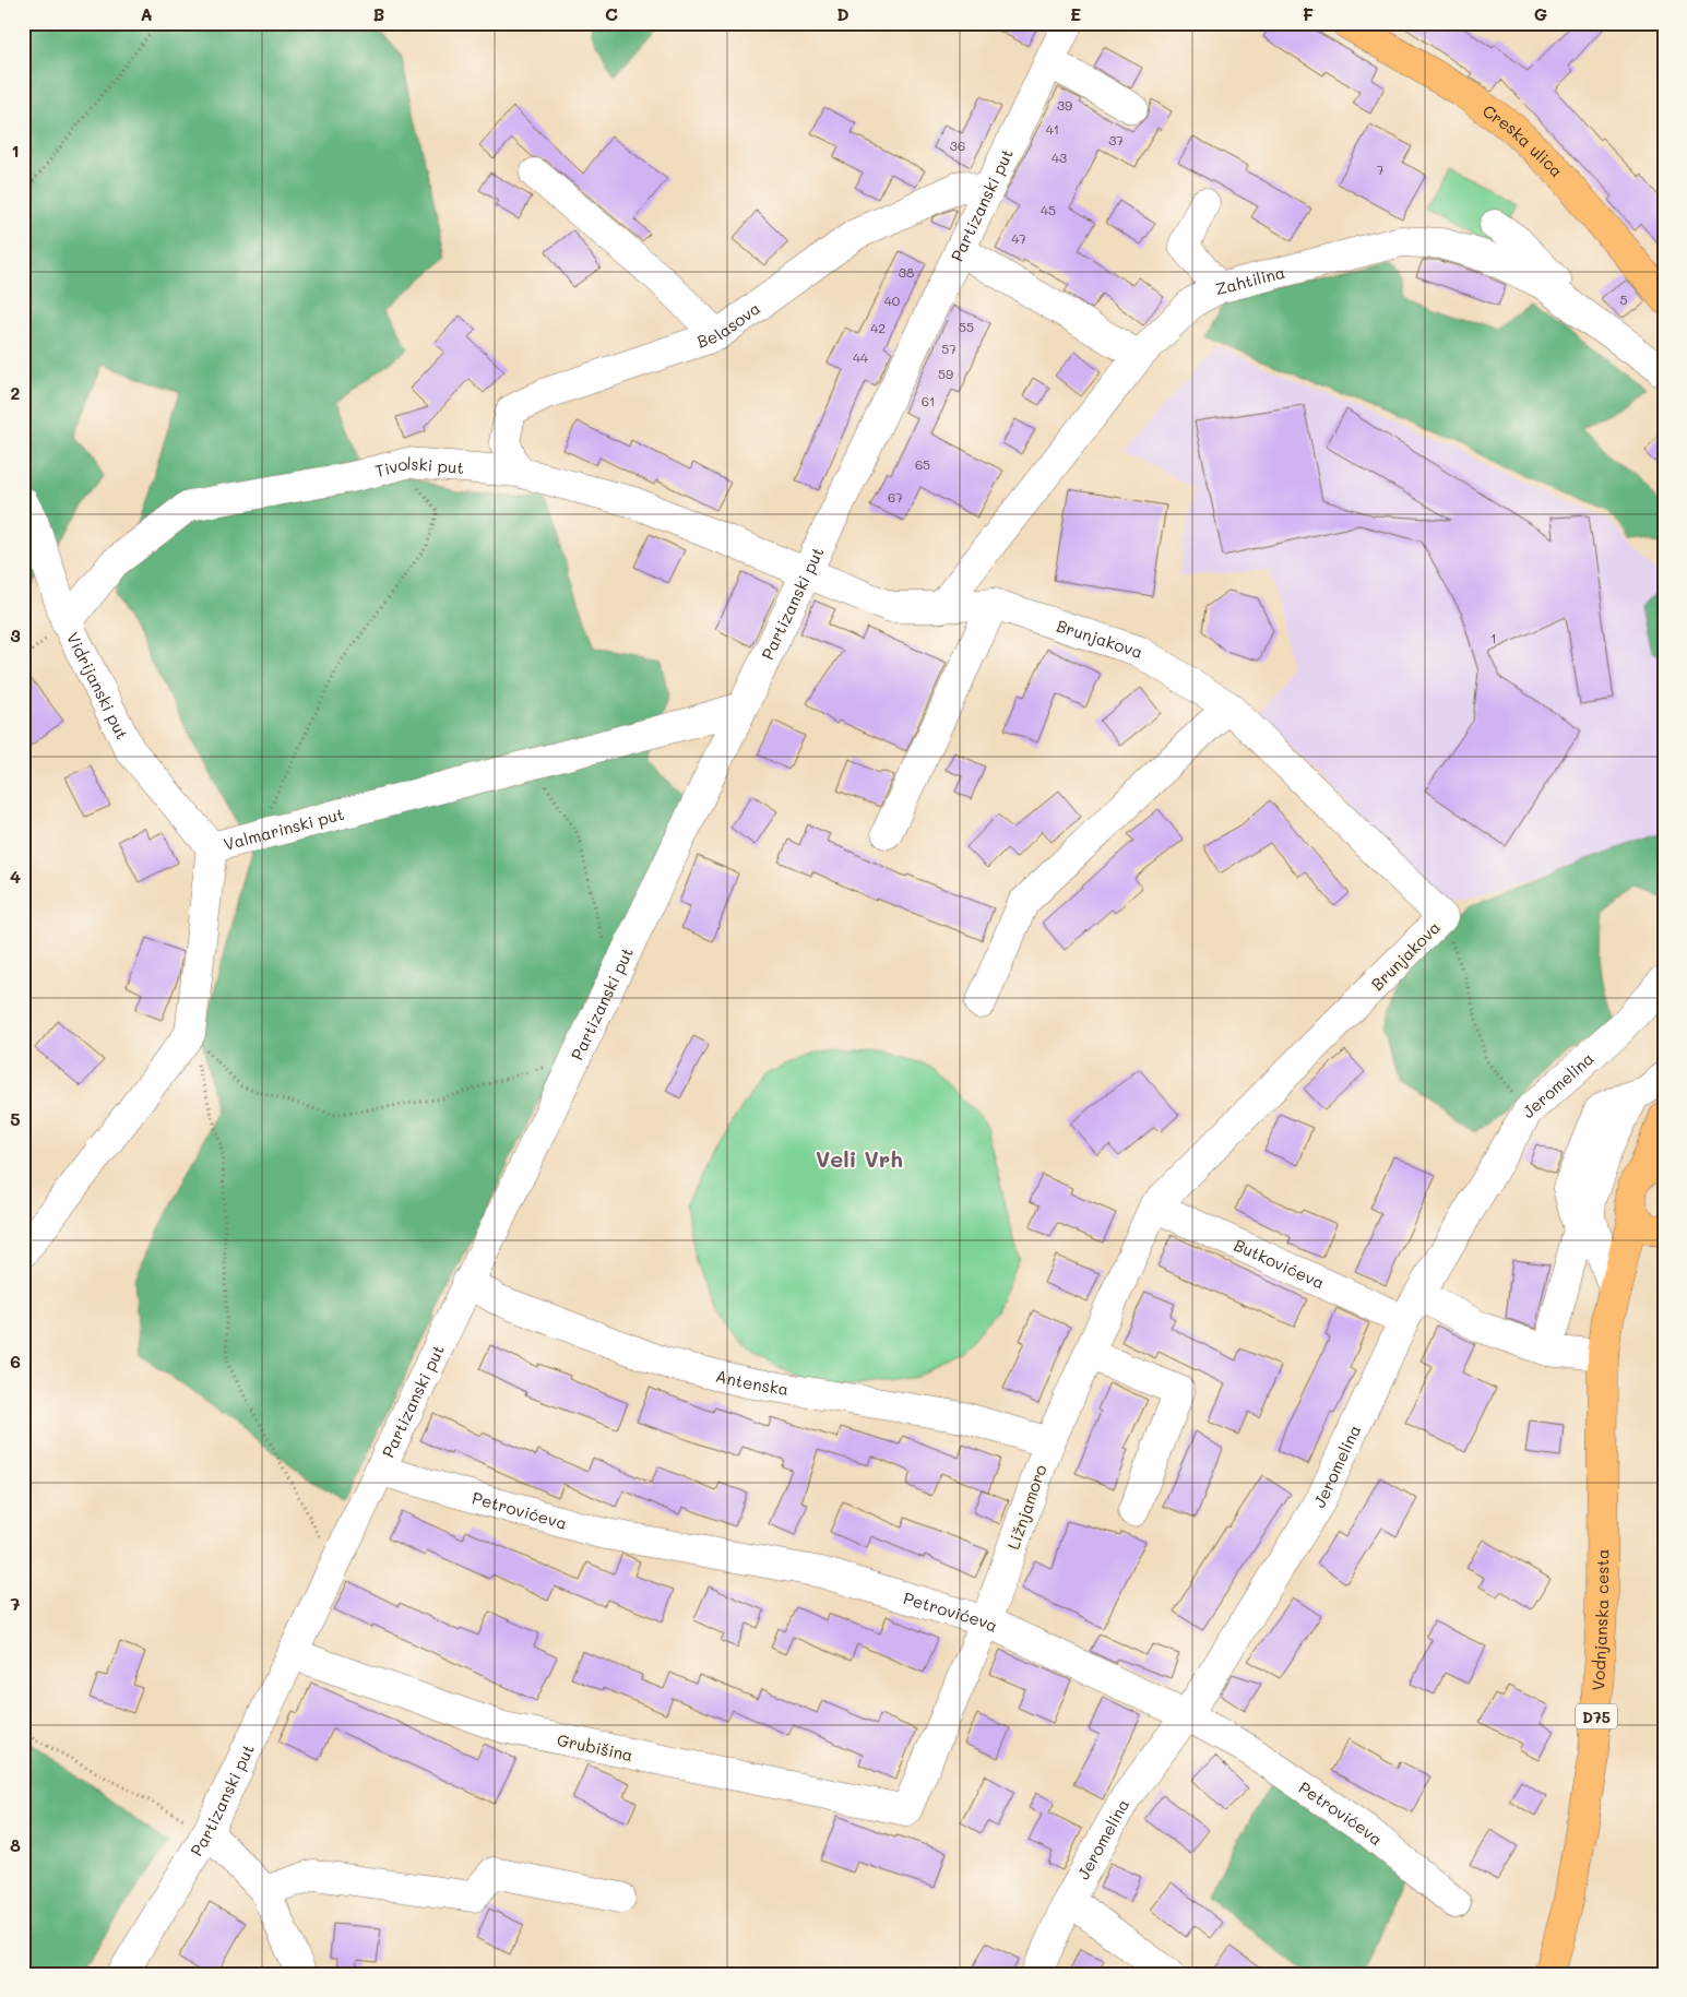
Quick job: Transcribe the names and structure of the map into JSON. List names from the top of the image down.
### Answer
{
  "streets": {
    "main road": ["Creska ulica", "Vodnjanska cesta", "D75"],
    "street": [
      "Partizanski put",
      "Zahtilina",
      "Belasova",
      "Tivolski put",
      "Brunjakova",
      "Vidrijanski put",
      "Valmarinski put",
      "Jeromelina",
      "Butkovićeva",
      "Antenska",
      "Ližnjamoro",
      "Petrovićeva",
      "Grubišina"
    ]
  },
  "crossings": [
    ["Partizanski put", "Belasova"],
    ["Partizanski put", "Tivolski put"],
    ["Partizanski put", "Brunjakova"],
    ["Partizanski put", "Valmarinski put"],
    ["Partizanski put", "Antenska"],
    ["Partizanski put", "Petrovićeva"],
    ["Partizanski put", "Grubišina"],
    ["Zahtilina", "Brunjakova"],
    ["Belasova", "Tivolski put"],
    ["Tivolski put", "Brunjakova"],
    ["Tivolski put", "Vidrijanski put"],
    ["Brunjakova", "Butkovićeva"],
    ["Brunjakova", "Ližnjamoro"],
    ["Vidrijanski put", "Valmarinski put"],
    ["Jeromelina", "Butkovićeva"],
    ["Jeromelina", "Petrovićeva"],
    ["Butkovićeva", "Ližnjamoro"],
    ["Antenska", "Ližnjamoro"],
    ["Ližnjamoro", "Petrovićeva"],
    ["Ližnjamoro", "Grubišina"],
    ["Vodnjanska cesta", "D75"]
  ],
  "districts": ["Veli Vrh"],
  "house_numbers": [
    "39",
    "41",
    "37",
    "36",
    "43",
    "7",
    "45",
    "47",
    "38",
    "5",
    "40",
    "55",
    "42",
    "57",
    "44",
    "59",
    "61",
    "65",
    "67",
    "1"
  ],
  "grid": {
    "columns": [
      "A",
      "B",
      "C",
      "D",
      "E",
      "F",
      "G"
    ],
    "rows": [
      "1",
      "2",
      "3",
      "4",
      "5",
      "6",
      "7",
      "8"
    ]
  }
}
